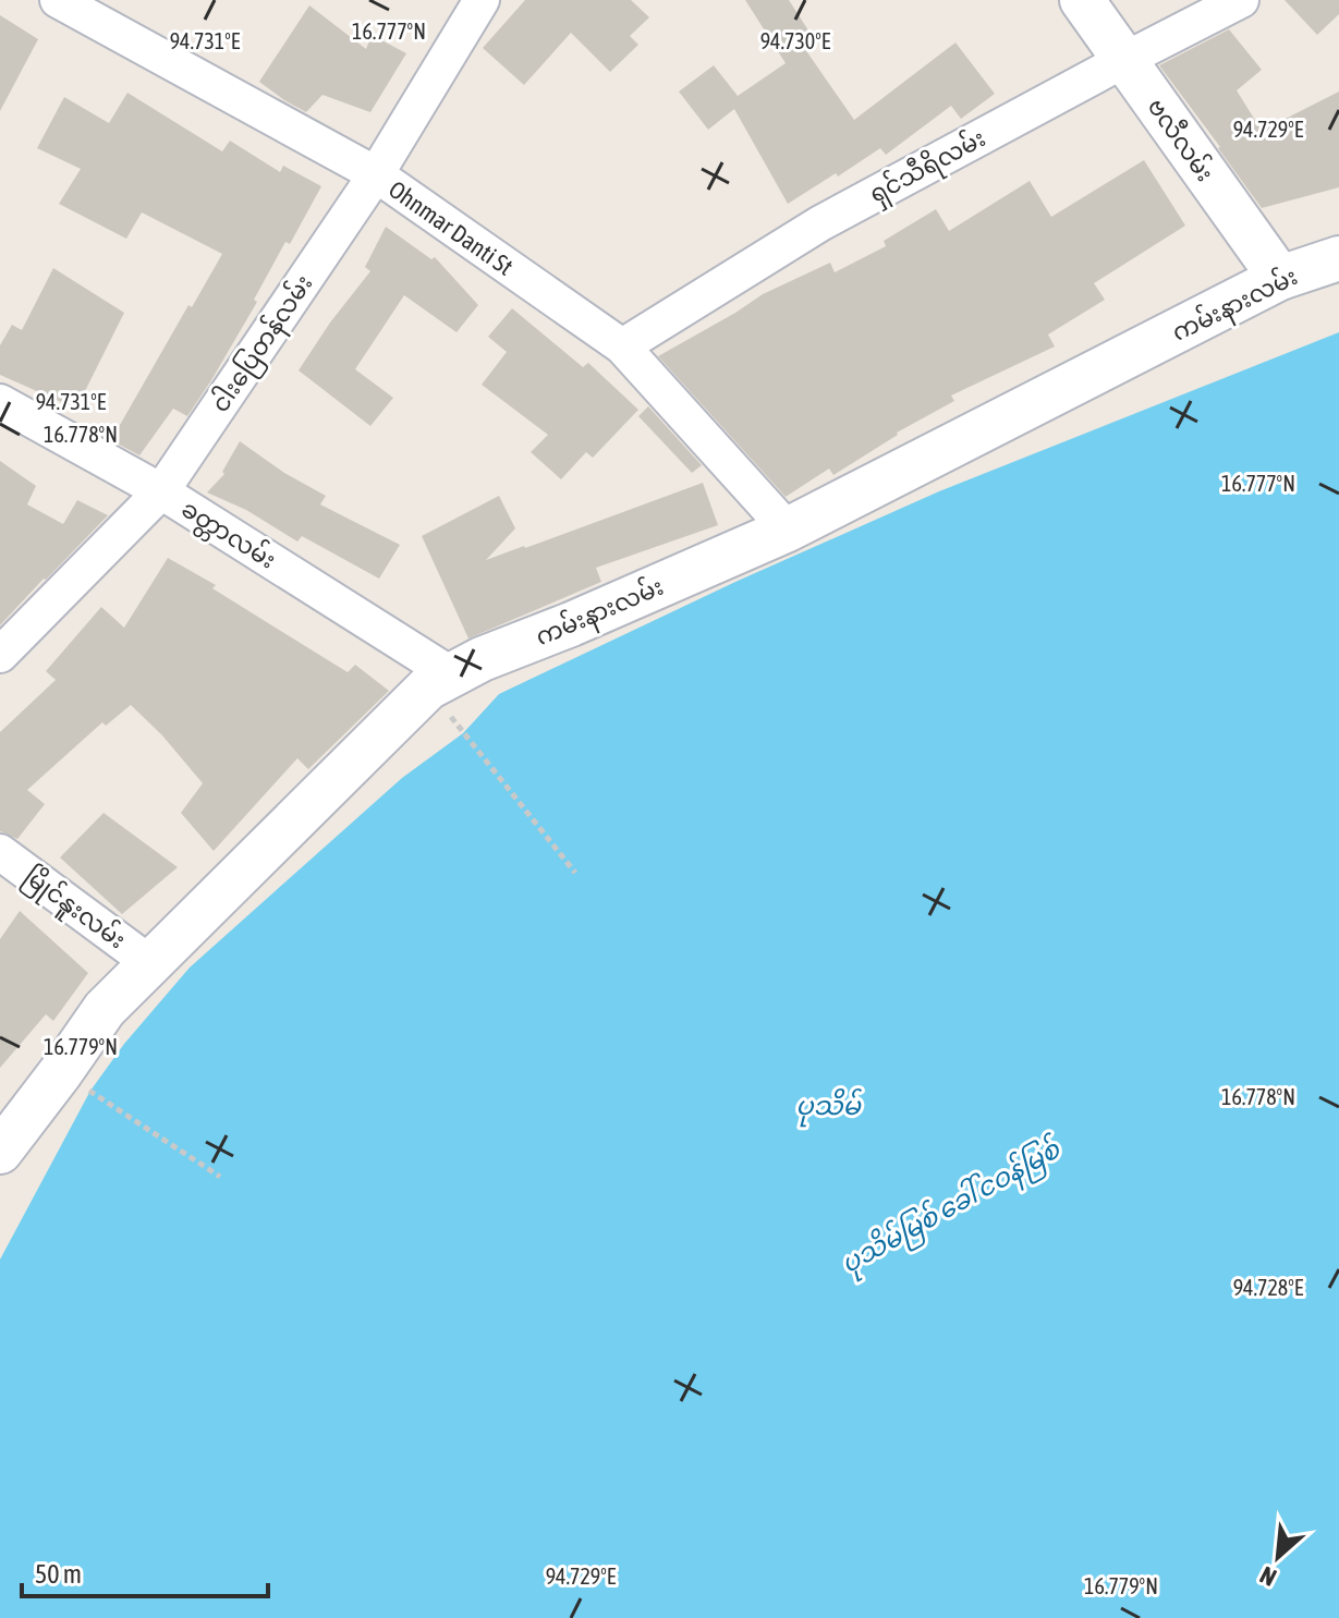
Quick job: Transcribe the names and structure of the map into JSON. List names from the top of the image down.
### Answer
{
  "streets": {
    "street": [
      "ဗလီလမ်း",
      "ရှင်သီရိလမ်း",
      "Ohnmar Danti St",
      "ကမ်းနားလမ်း",
      "ငါးပြေတန်လမ်း",
      "ခတ္တာလမ်း",
      "မြိုင်နူးလမ်း"
    ]
  },
  "crossings": [
    ["ဗလီလမ်း", "ရှင်သီရိလမ်း"],
    ["ဗလီလမ်း", "ကမ်းနားလမ်း"],
    ["ရှင်သီရိလမ်း", "Ohnmar Danti St"],
    ["Ohnmar Danti St", "ကမ်းနားလမ်း"],
    ["Ohnmar Danti St", "ငါးပြေတန်လမ်း"],
    ["ကမ်းနားလမ်း", "ခတ္တာလမ်း"],
    ["ကမ်းနားလမ်း", "မြိုင်နူးလမ်း"],
    ["ငါးပြေတန်လမ်း", "ခတ္တာလမ်း"]
  ],
  "water": ["ပုသိမ်", "ပုသိမ်မြစ် ခေါ် ငဝန်မြစ်"],
  "scale_bar": "50 m",
  "north": "bottom left",
  "coordinates": [
    "16.777°N",
    "94.731°E",
    "94.730°E",
    "94.729°E",
    "16.778°N",
    "16.779°N",
    "94.728°E"
  ]
}
